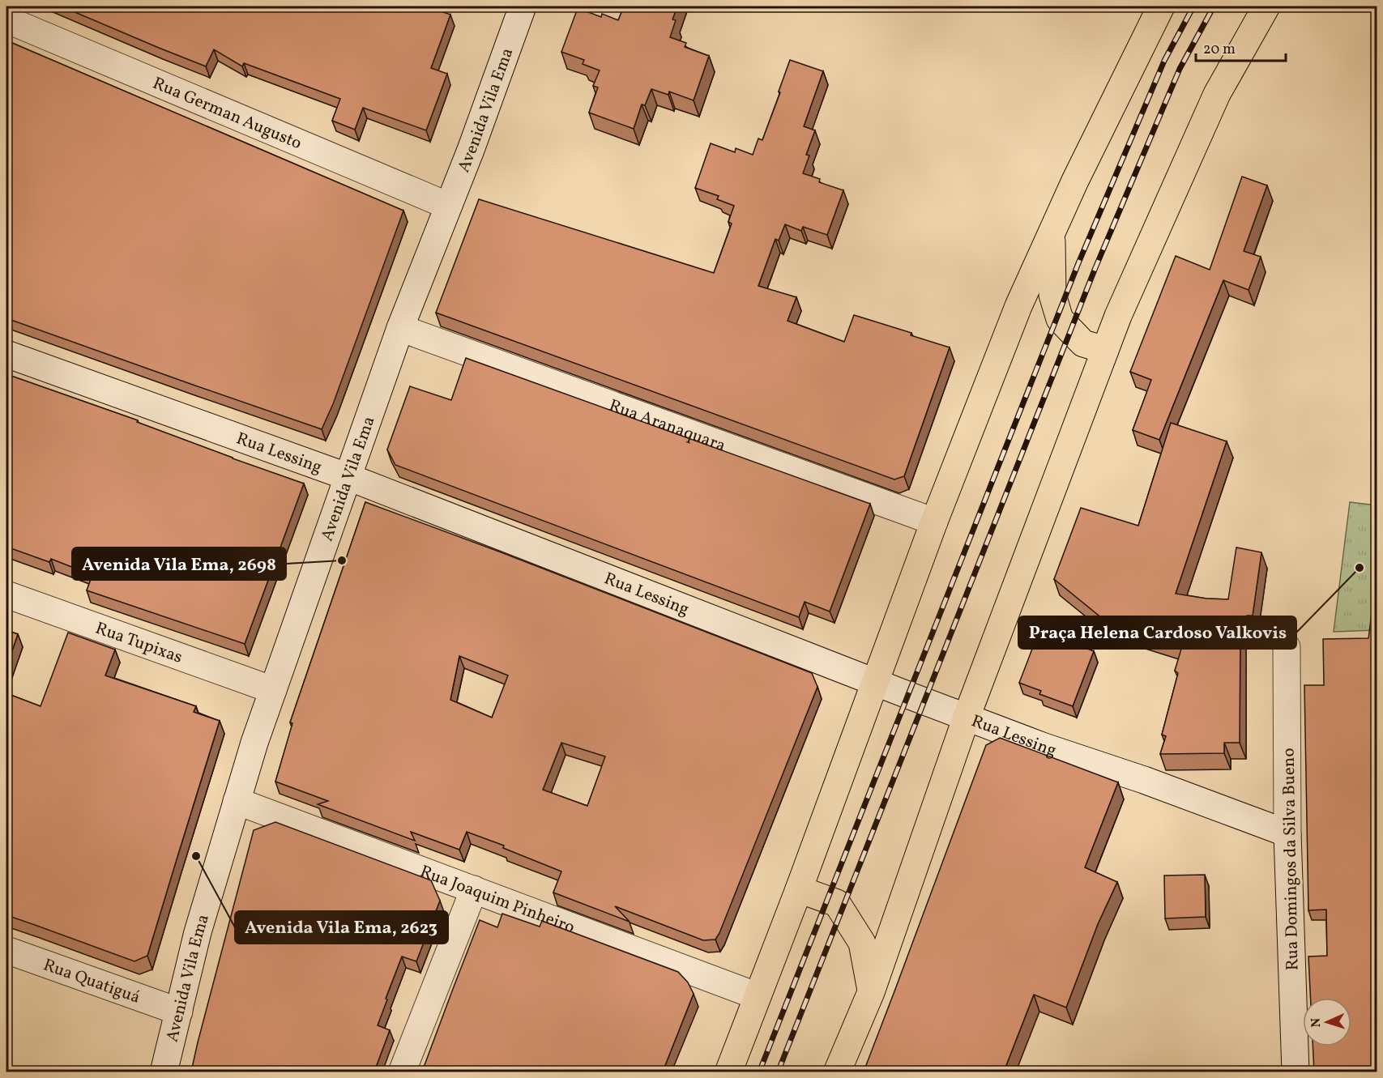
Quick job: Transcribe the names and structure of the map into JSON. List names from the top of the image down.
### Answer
{
  "streets": {
    "street": [
      "Avenida Vila Ema",
      "Rua German Augusto",
      "Rua Aranaquara",
      "Rua Lessing",
      "Rua Tupixas",
      "Rua Domingos da Silva Bueno",
      "Rua Joaquim Pinheiro",
      "Rua Quatiguá"
    ]
  },
  "crossings": [
    ["Avenida Vila Ema", "Rua German Augusto"],
    ["Avenida Vila Ema", "Rua Aranaquara"],
    ["Avenida Vila Ema", "Rua Lessing"],
    ["Avenida Vila Ema", "Rua Tupixas"],
    ["Avenida Vila Ema", "Rua Joaquim Pinheiro"],
    ["Avenida Vila Ema", "Rua Quatiguá"],
    ["Rua Lessing", "Rua Domingos da Silva Bueno"]
  ],
  "places": ["Avenida Vila Ema, 2698", "Praça Helena Cardoso Valkovis", "Avenida Vila Ema, 2623"],
  "scale_bar": "20 m",
  "north": "left"
}
